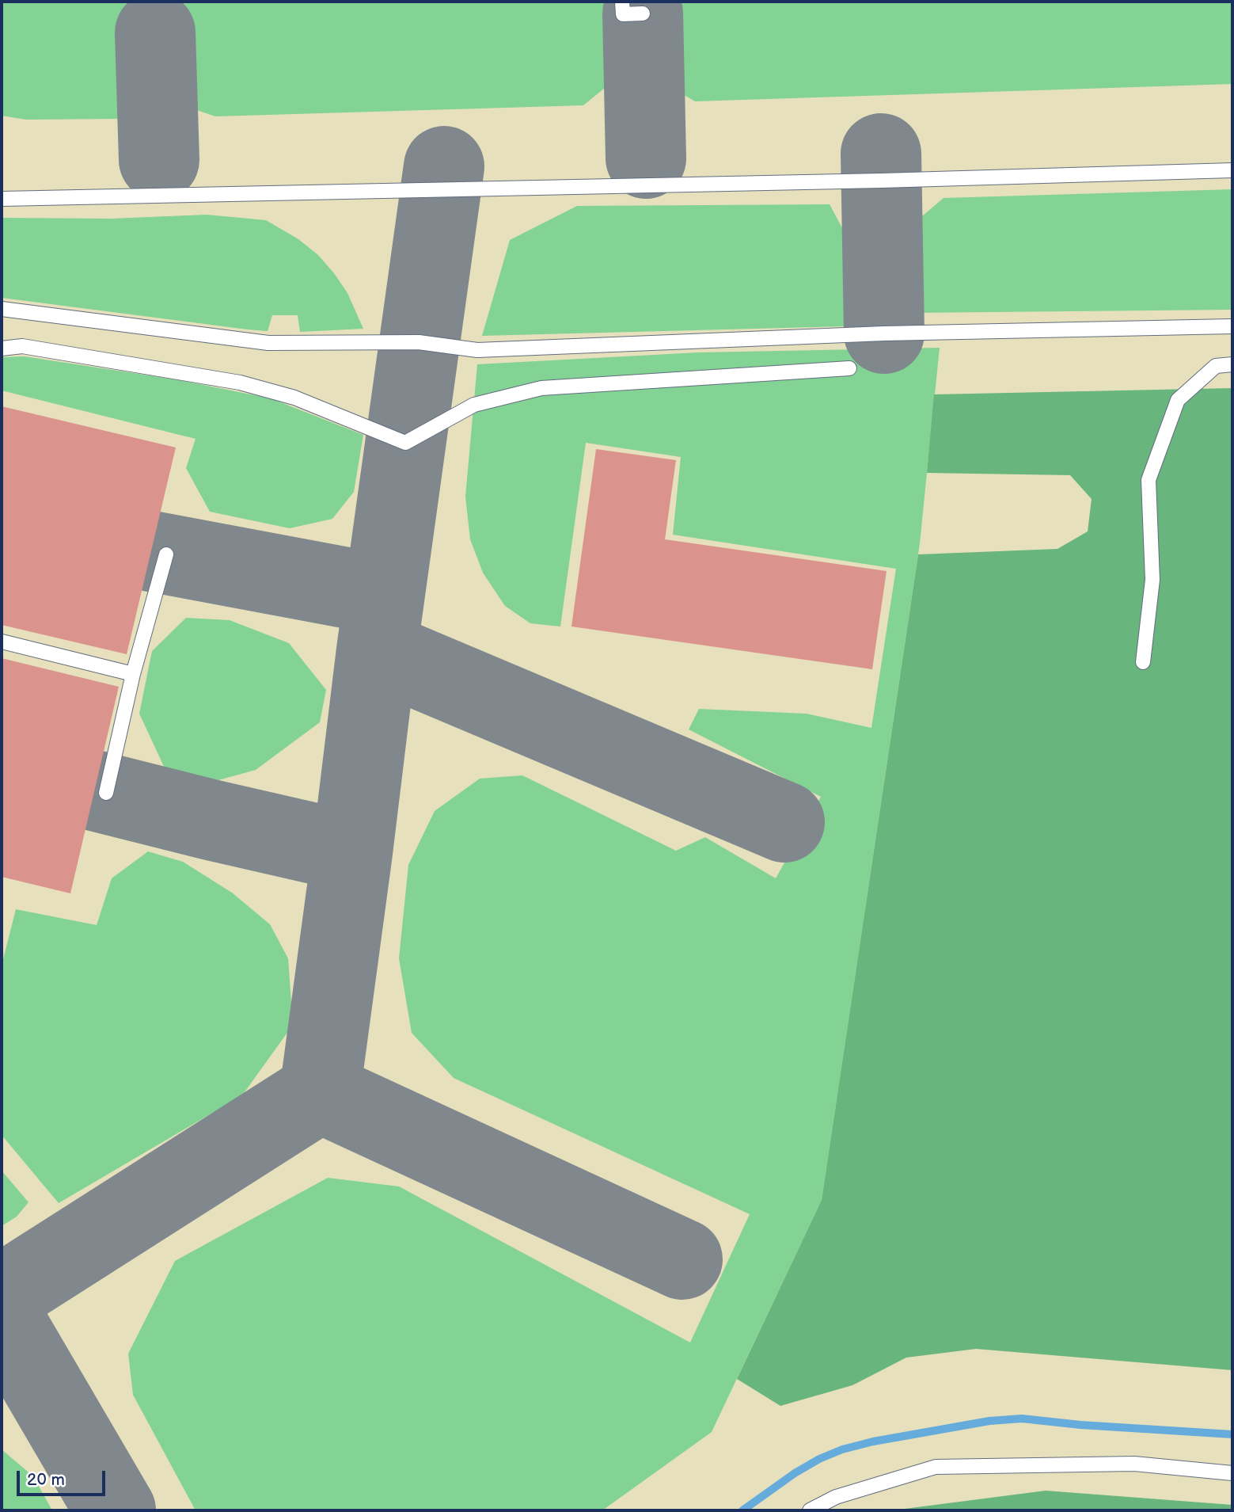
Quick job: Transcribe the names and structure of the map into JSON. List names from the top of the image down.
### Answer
{
  "scale_bar": "20 m"
}
